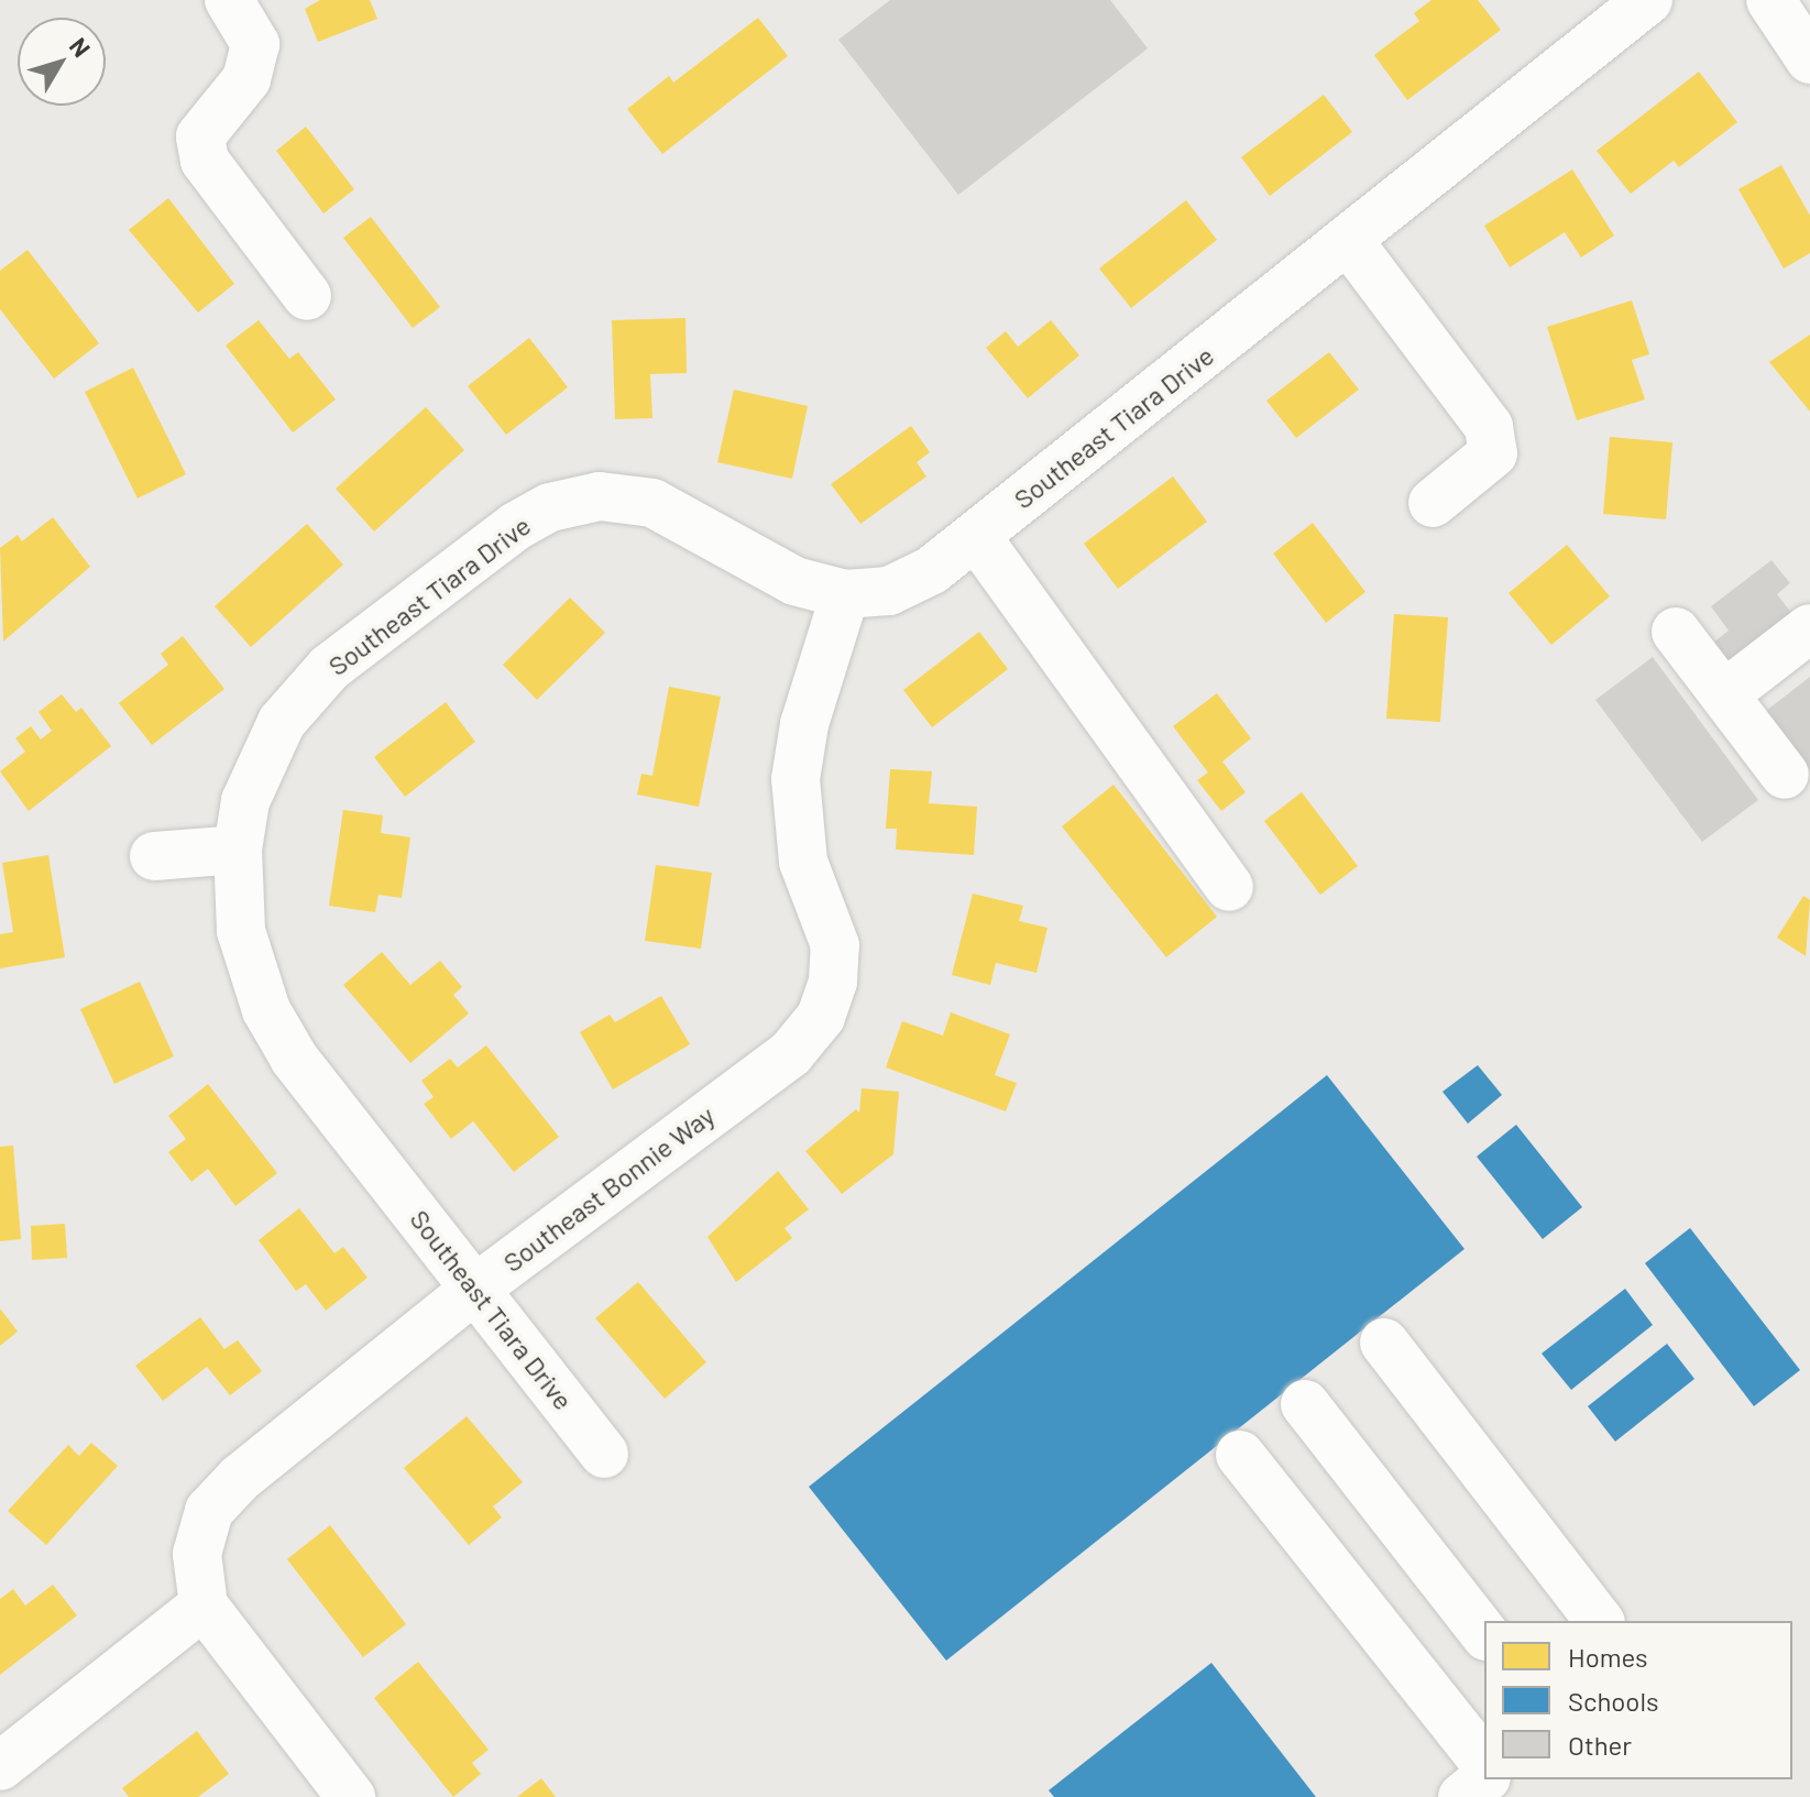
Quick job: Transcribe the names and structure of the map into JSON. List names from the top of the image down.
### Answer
{
  "streets": {
    "street": ["Southeast Tiara Drive", "Southeast Bonnie Way"]
  },
  "crossings": [
    ["Southeast Tiara Drive", "Southeast Bonnie Way"]
  ],
  "legend": ["Homes", "Schools", "Other"],
  "north": "top right"
}
